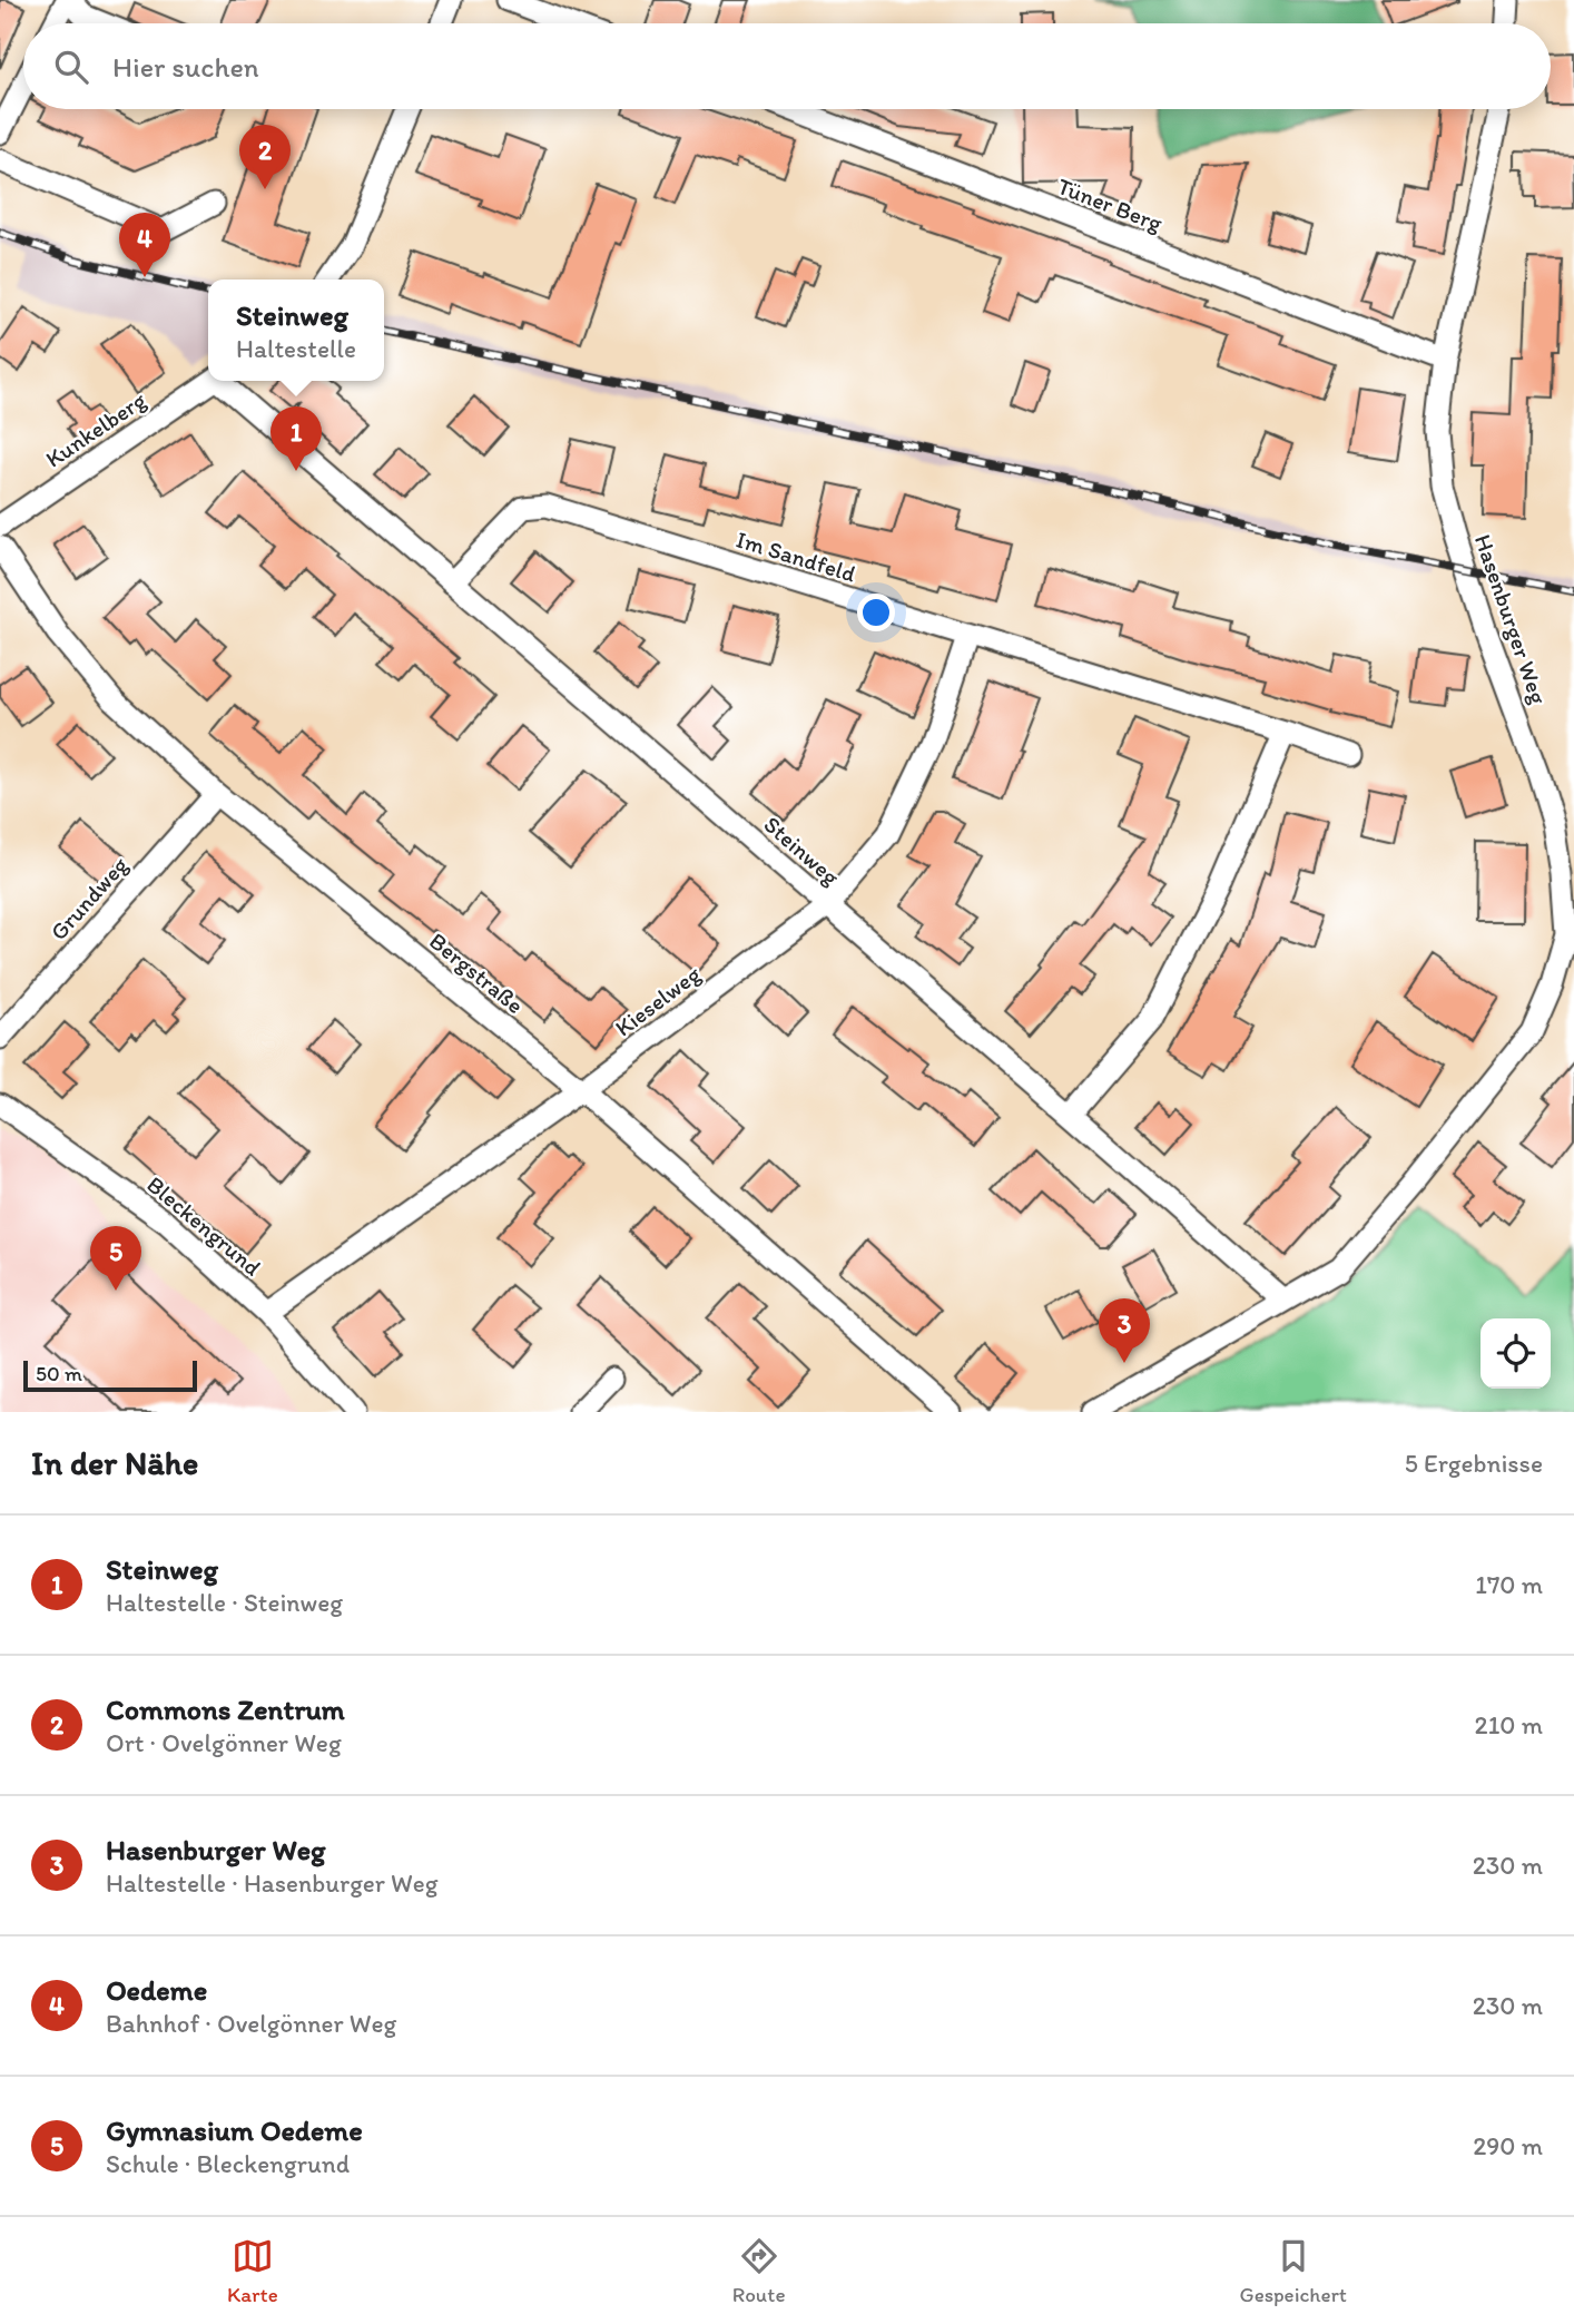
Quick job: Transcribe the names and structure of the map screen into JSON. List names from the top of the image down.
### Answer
{
  "streets": {
    "street": [
      "Tüner Berg",
      "Kunkelberg",
      "Im Sandfeld",
      "Hasenburger Weg",
      "Steinweg",
      "Grundweg",
      "Bergstraße",
      "Kieselweg",
      "Bleckengrund"
    ]
  },
  "crossings": [
    ["Tüner Berg", "Hasenburger Weg"],
    ["Im Sandfeld", "Steinweg"],
    ["Im Sandfeld", "Kieselweg"],
    ["Hasenburger Weg", "Steinweg"],
    ["Steinweg", "Kieselweg"],
    ["Grundweg", "Bergstraße"],
    ["Bergstraße", "Kieselweg"],
    ["Kieselweg", "Bleckengrund"]
  ],
  "scale_bar": "50 m",
  "page": {
    "search": "Hier suchen",
    "pins": [
      "2",
      "4",
      "1",
      "5",
      "3"
    ],
    "popup": ["Steinweg", "Haltestelle"],
    "scale": "50 m",
    "heading": ["In der Nähe", "5 Ergebnisse"],
    "list": [
      {
        "mark": "1",
        "name": "Steinweg",
        "note": "Haltestelle · Steinweg",
        "value": "170 m"
      },
      {
        "mark": "2",
        "name": "Commons Zentrum",
        "note": "Ort · Ovelgönner Weg",
        "value": "210 m"
      },
      {
        "mark": "3",
        "name": "Hasenburger Weg",
        "note": "Haltestelle · Hasenburger Weg",
        "value": "230 m"
      },
      {
        "mark": "4",
        "name": "Oedeme",
        "note": "Bahnhof · Ovelgönner Weg",
        "value": "230 m"
      },
      {
        "mark": "5",
        "name": "Gymnasium Oedeme",
        "note": "Schule · Bleckengrund",
        "value": "290 m"
      }
    ],
    "nav": ["Karte", "Route", "Gespeichert"]
  }
}
